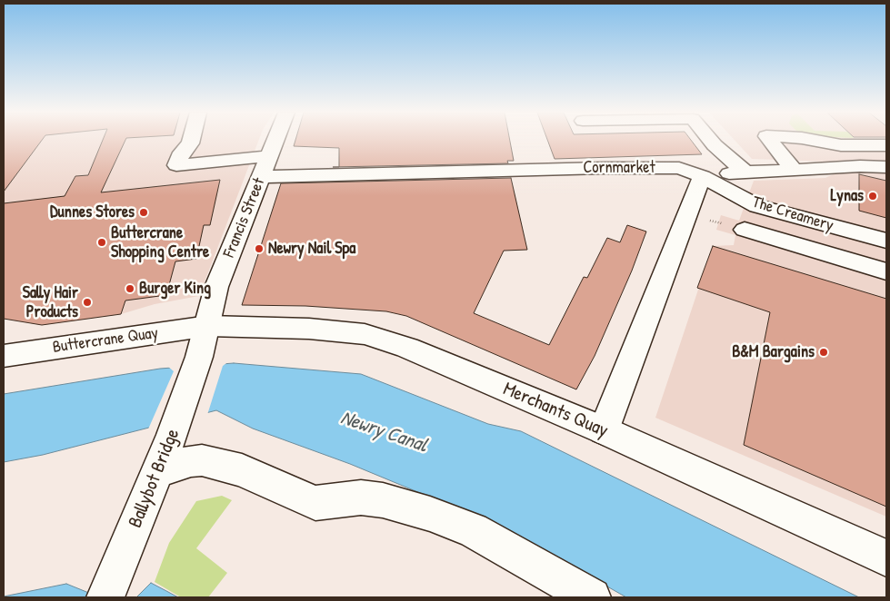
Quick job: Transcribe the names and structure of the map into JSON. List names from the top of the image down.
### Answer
{
  "streets": {
    "street": [
      "Cornmarket",
      "The Creamery",
      "Francis Street",
      "Buttercrane Quay",
      "Merchants Quay",
      "Ballybot Bridge"
    ]
  },
  "crossings": [
    ["Cornmarket", "The Creamery"],
    ["Cornmarket", "Francis Street"],
    ["Francis Street", "Buttercrane Quay"],
    ["Francis Street", "Merchants Quay"],
    ["Francis Street", "Ballybot Bridge"],
    ["Buttercrane Quay", "Merchants Quay"]
  ],
  "water": ["Newry Canal"],
  "places": [
    "Lynas",
    "Dunnes Stores",
    "Buttercrane Shopping Centre",
    "Newry Nail Spa",
    "Burger King",
    "Sally Hair Products",
    "B&M Bargains"
  ]
}
